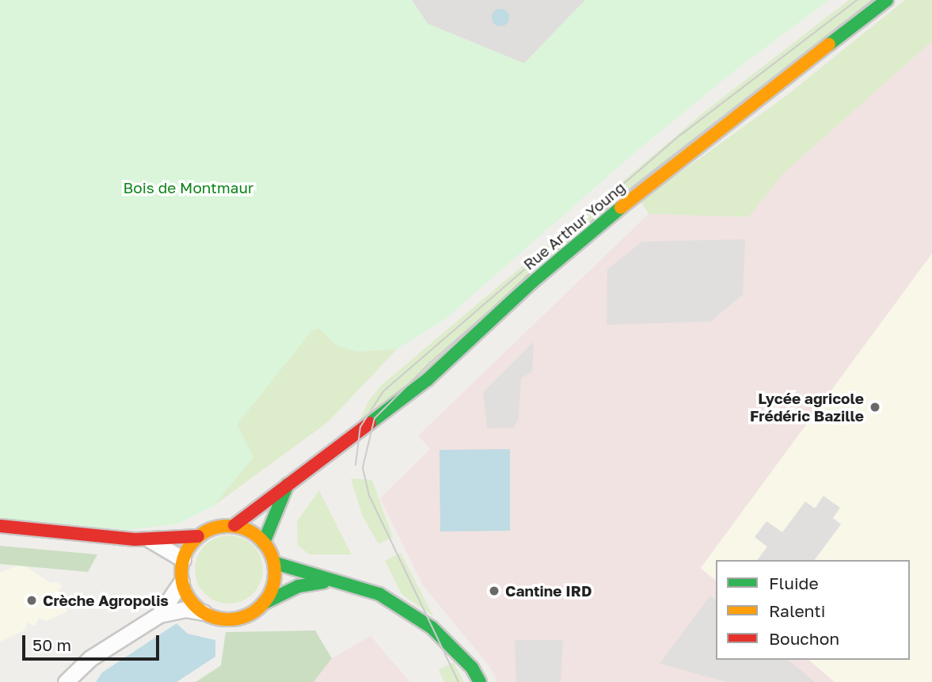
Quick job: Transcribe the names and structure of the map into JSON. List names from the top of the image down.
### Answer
{
  "streets": {
    "street": ["Rue Arthur Young"]
  },
  "parks": ["Bois de Montmaur"],
  "places": ["Lycée agricole Frédéric Bazille", "Cantine IRD", "Crèche Agropolis"],
  "legend": ["Fluide", "Ralenti", "Bouchon"],
  "scale_bar": "50 m"
}
